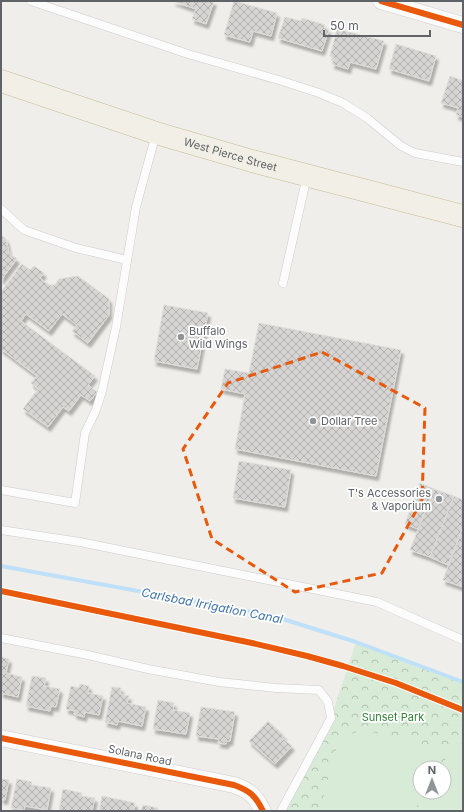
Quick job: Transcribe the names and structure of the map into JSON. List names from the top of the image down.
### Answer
{
  "streets": {
    "highway": ["West Pierce Street"],
    "street": ["Solana Road"]
  },
  "water": ["Carlsbad Irrigation Canal"],
  "parks": ["Sunset Park"],
  "places": ["Buffalo Wild Wings", "Dollar Tree", "T's Accessories & Vaporium"],
  "scale_bar": "50 m",
  "north": "top"
}
